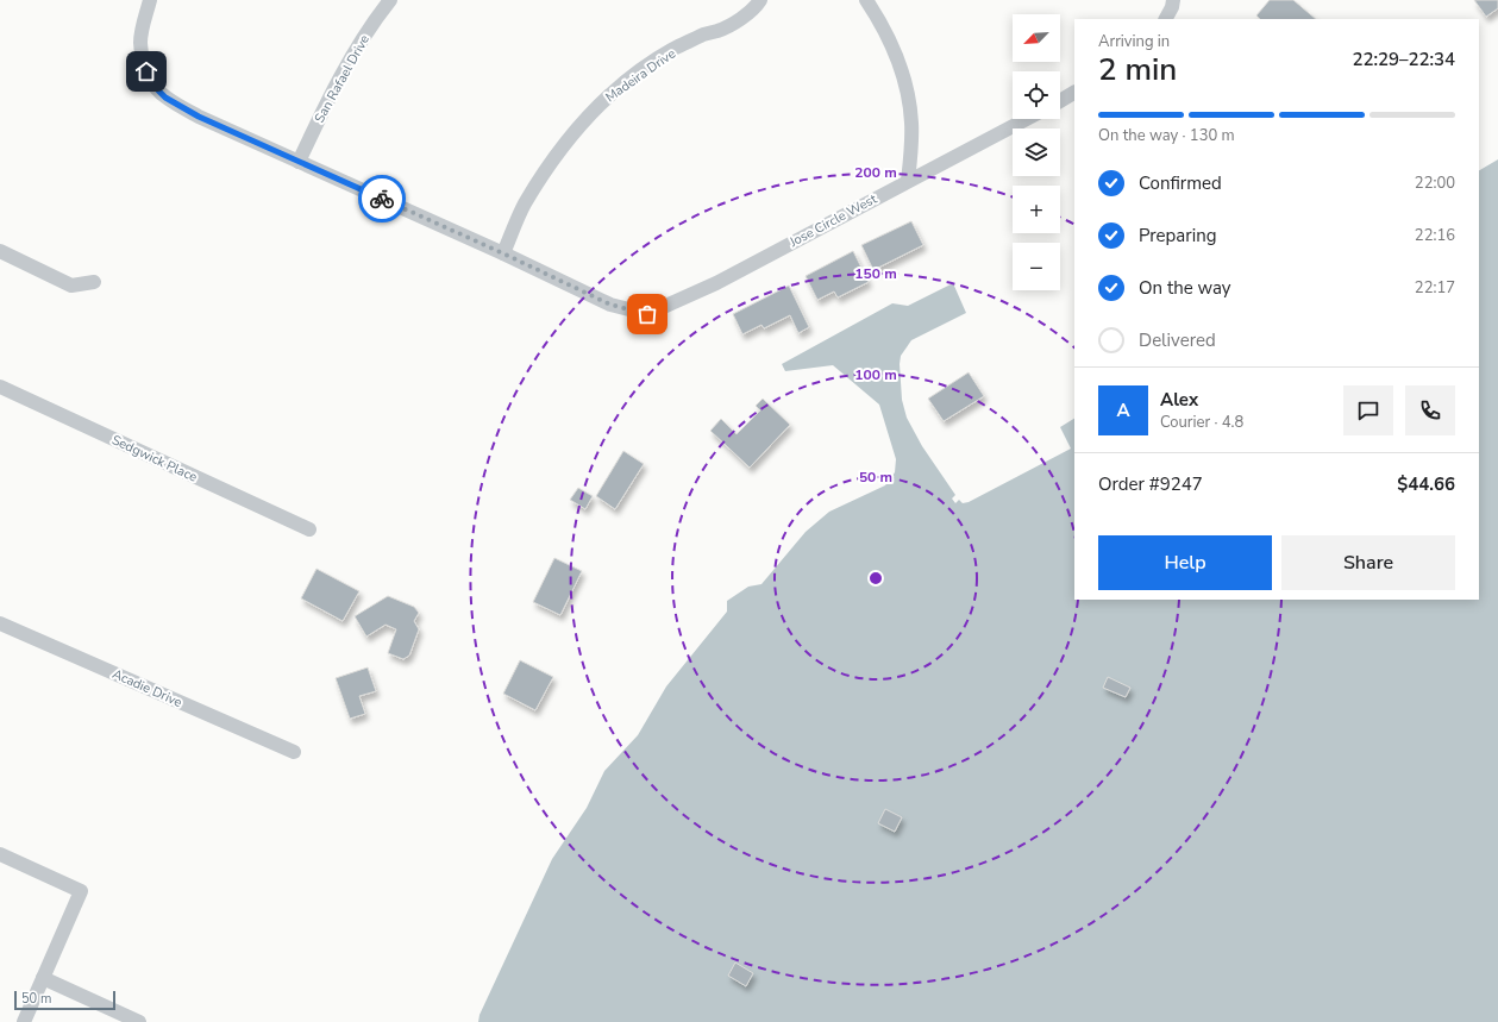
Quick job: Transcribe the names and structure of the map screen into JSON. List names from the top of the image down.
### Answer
{
  "streets": {
    "street": [
      "Madeira Drive",
      "San Rafael Drive",
      "Jose Circle West",
      "Sedgwick Place",
      "Acadie Drive"
    ]
  },
  "crossings": [
    ["Madeira Drive", "Jose Circle West"]
  ],
  "scale_bar": "50 m",
  "north": "bottom left",
  "page": {
    "map_buttons": ["+", "−"],
    "heading": ["2 min", "Arriving in", "22:29–22:34"],
    "panel": [
      "Alex",
      "Courier · 4.8",
      "Order #9247",
      "$44.66"
    ],
    "bar": "On the way · 130 m",
    "list": [
      ["Confirmed", "22:00"],
      ["Preparing", "22:16"],
      ["On the way", "22:17"],
      "Delivered"
    ],
    "round": "A",
    "buttons": ["Help", "Share"],
    "scale": "50 m"
  },
  "rings": [
    "200 m",
    "150 m",
    "100 m",
    "50 m"
  ]
}
